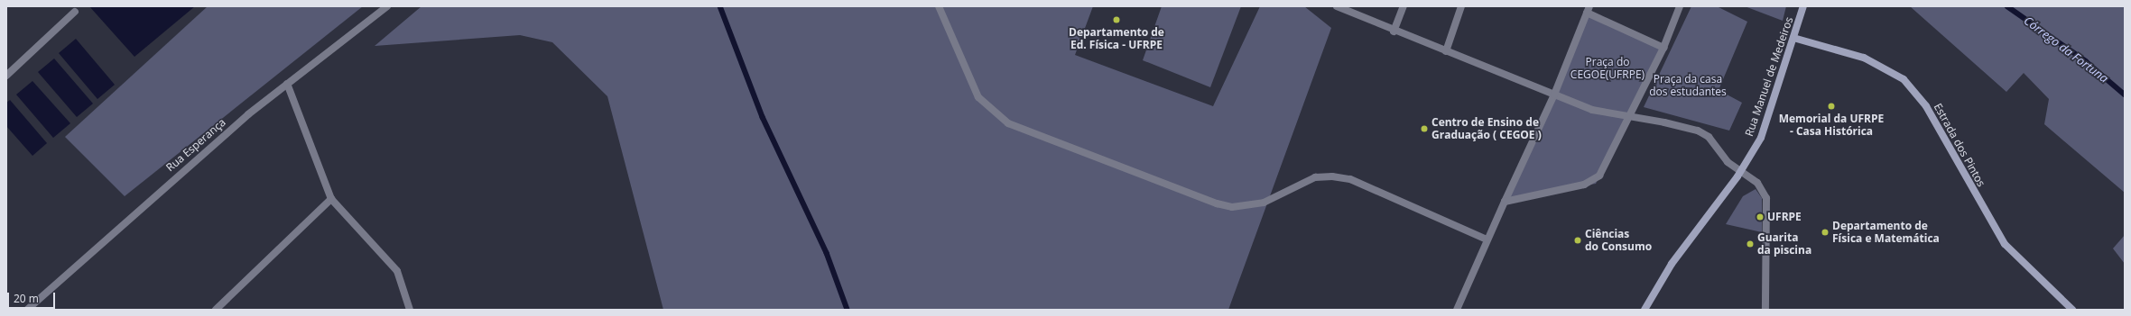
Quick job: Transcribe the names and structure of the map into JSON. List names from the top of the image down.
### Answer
{
  "streets": {
    "street": ["Rua Manuel de Medeiros", "Estrada dos Pintos"],
    "lane": ["Rua Esperança"]
  },
  "crossings": [
    ["Rua Manuel de Medeiros", "Estrada dos Pintos"]
  ],
  "water": ["Córrego da Fortuna"],
  "parks": ["Praça do CEGOE(UFRPE)", "Praça da casa dos estudantes"],
  "places": [
    "Departamento de Ed. Física - UFRPE",
    "Memorial da UFRPE - Casa Histórica",
    "Centro de Ensino de Graduação ( CEGOE )",
    "UFRPE",
    "Departamento de Física e Matemática",
    "Ciências do Consumo",
    "Guarita da piscina"
  ],
  "scale_bar": "20 m"
}
